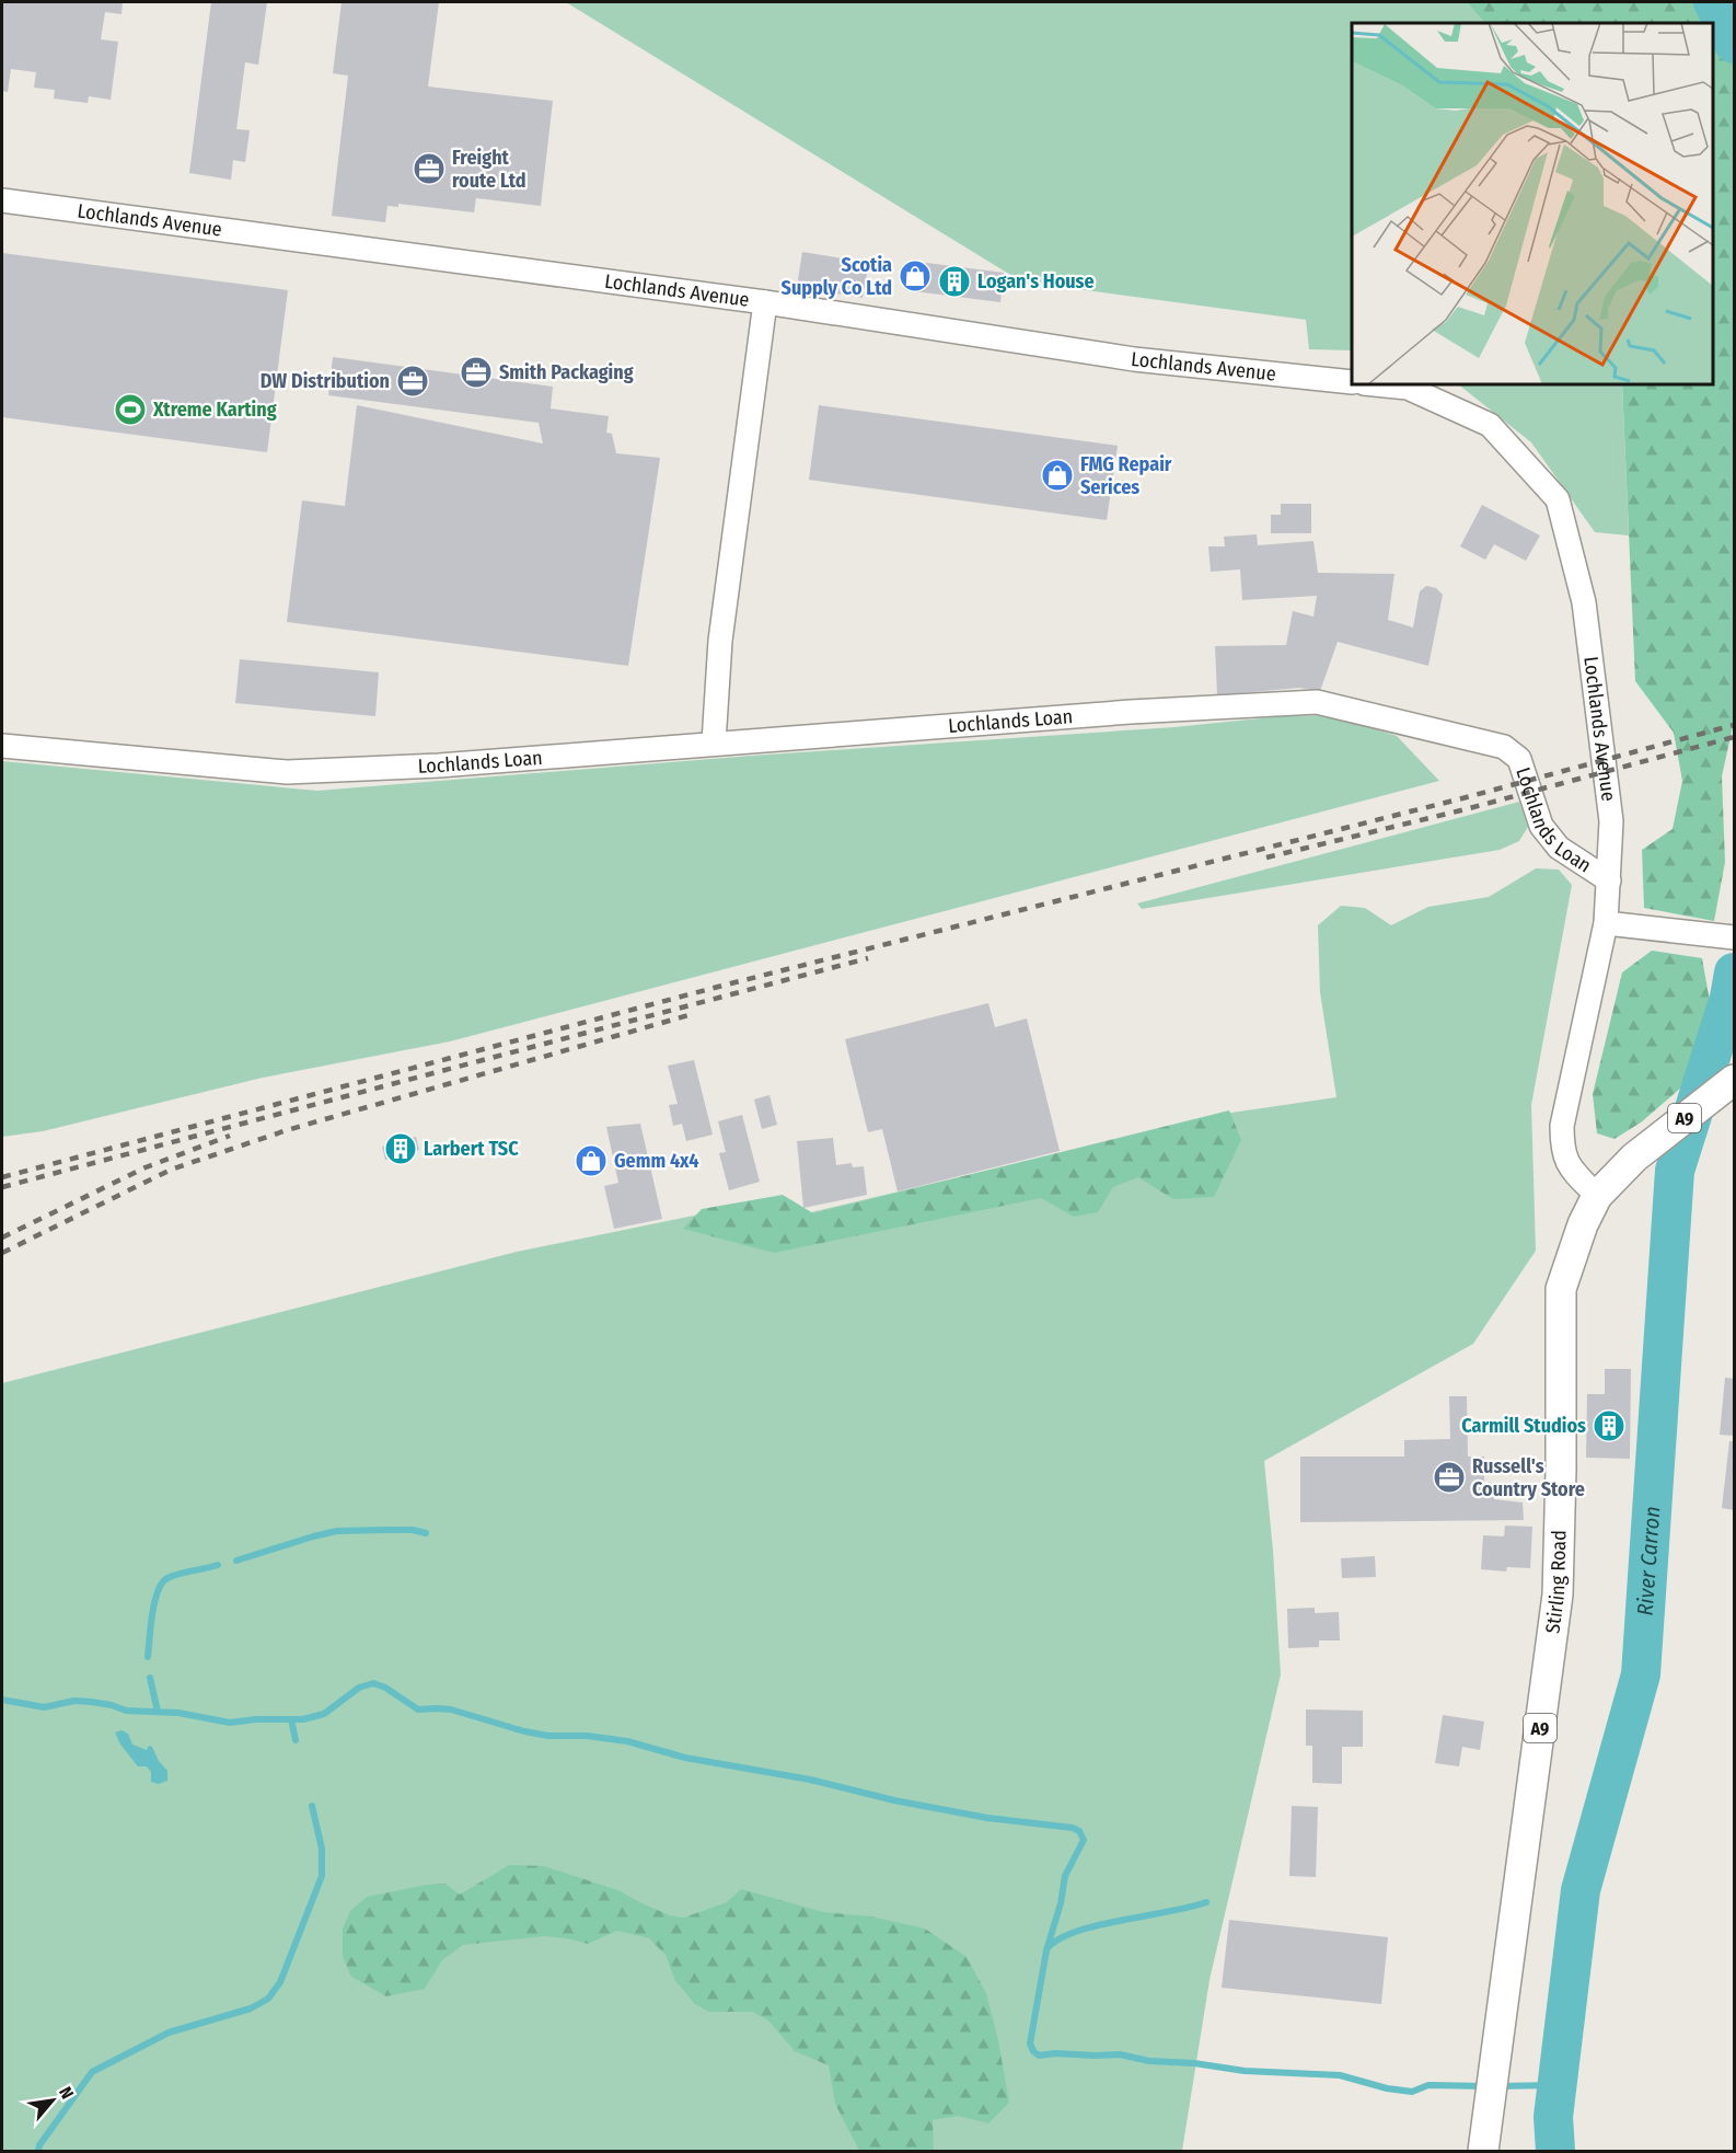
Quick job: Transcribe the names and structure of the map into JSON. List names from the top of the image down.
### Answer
{
  "streets": {
    "main road": ["A9", "Stirling Road"],
    "street": ["Lochlands Avenue", "Lochlands Loan"]
  },
  "crossings": [
    ["Lochlands Avenue", "Lochlands Loan"],
    ["Lochlands Loan", "Stirling Road"]
  ],
  "water": ["River Carron"],
  "places": {
    "office": [
      "Freight route Ltd",
      "Smith Packaging",
      "DW Distribution",
      "Russell's Country Store"
    ],
    "shop": ["Scotia Supply Co Ltd", "FMG Repair Serices", "Gemm 4x4"],
    "building": ["Logan's House", "Larbert TSC", "Carmill Studios"],
    "sports": ["Xtreme Karting"]
  },
  "north": "top right"
}
